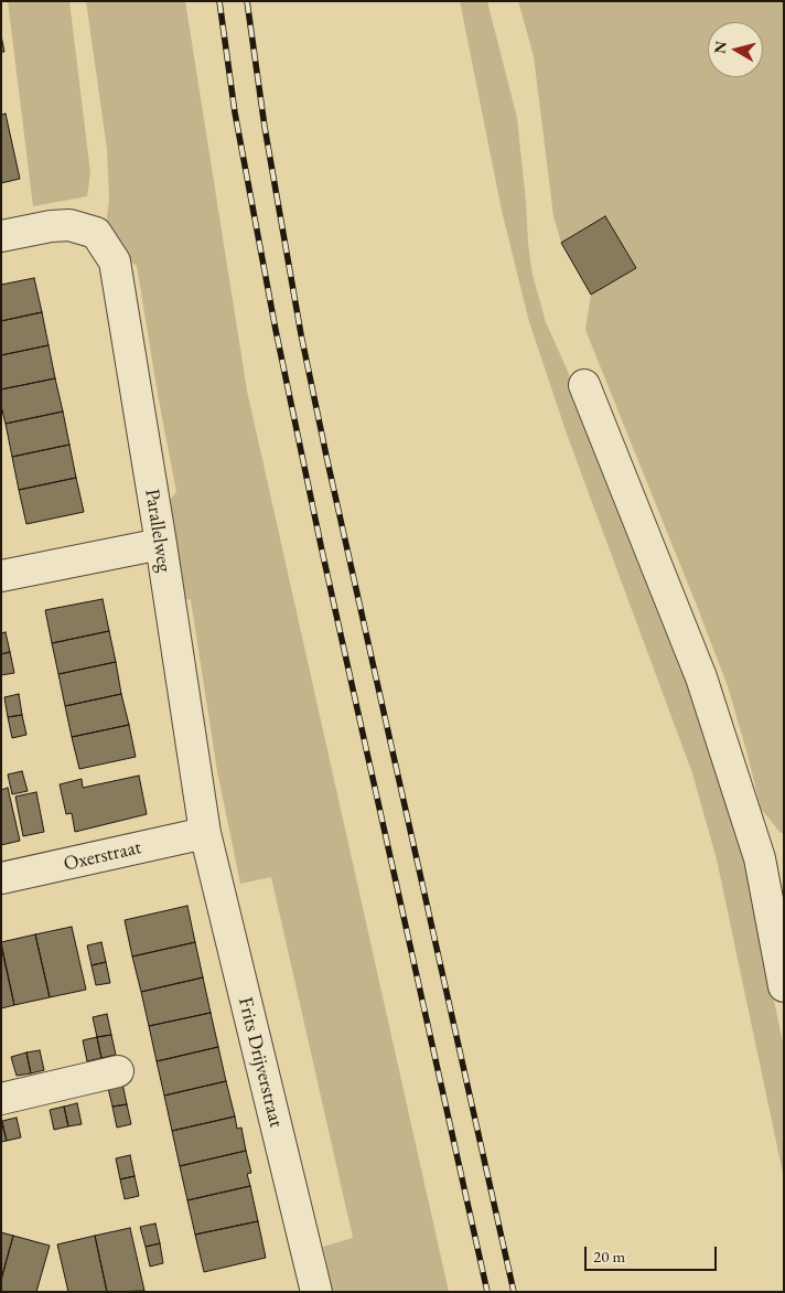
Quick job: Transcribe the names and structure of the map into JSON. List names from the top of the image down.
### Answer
{
  "streets": {
    "street": ["Parallelweg", "Oxerstraat", "Frits Drijverstraat"]
  },
  "crossings": [
    ["Parallelweg", "Oxerstraat"],
    ["Parallelweg", "Frits Drijverstraat"],
    ["Oxerstraat", "Frits Drijverstraat"]
  ],
  "scale_bar": "20 m",
  "north": "left"
}
